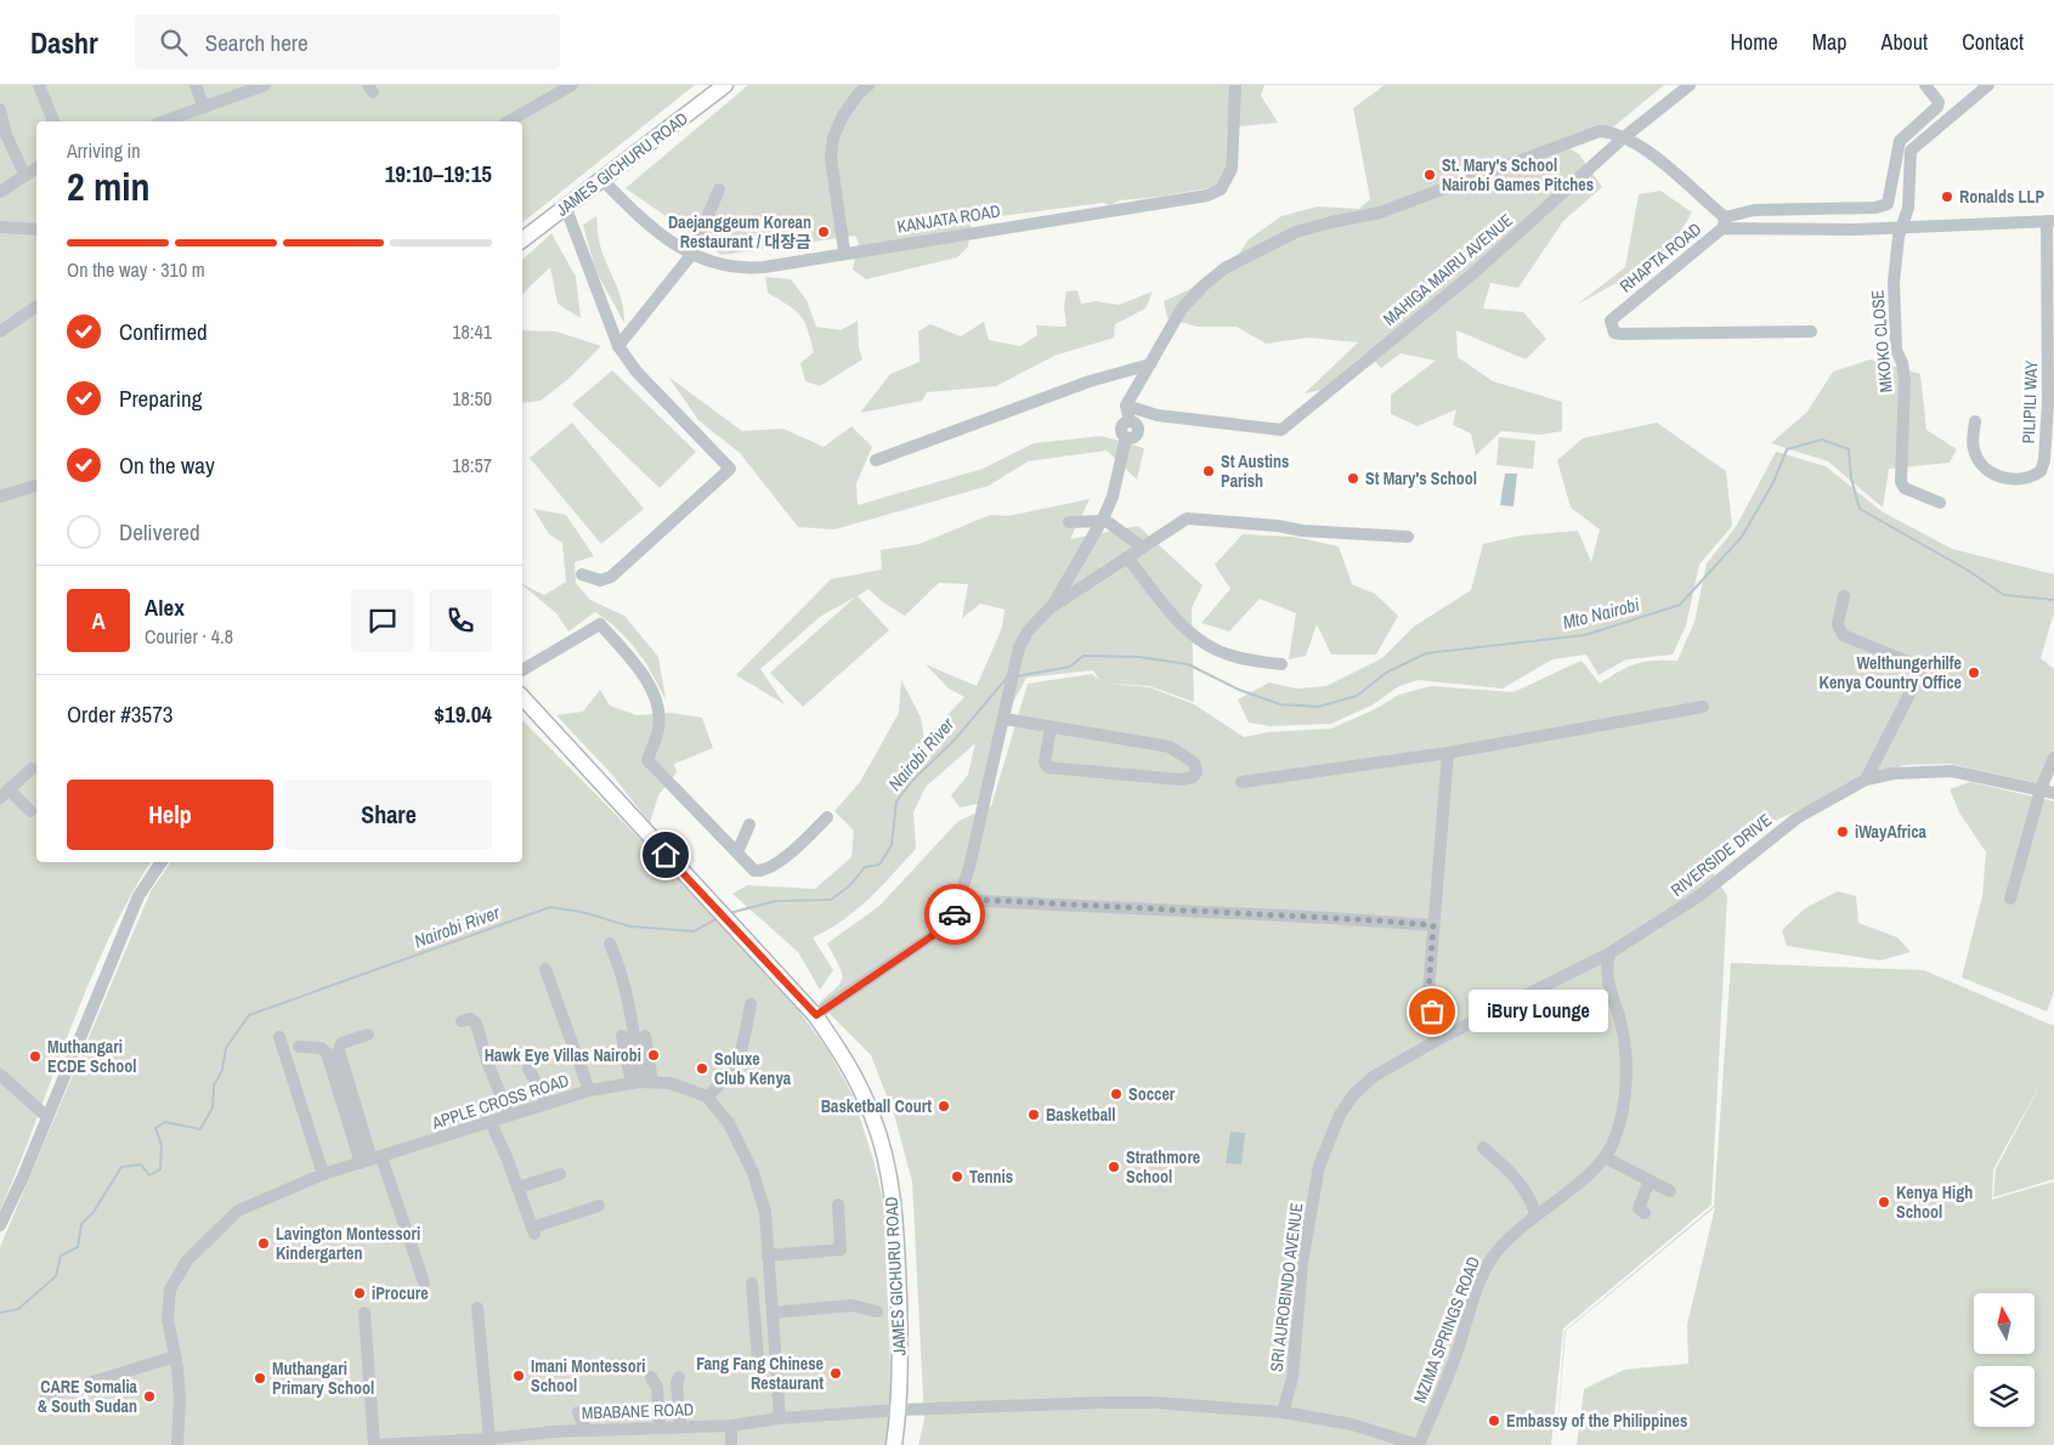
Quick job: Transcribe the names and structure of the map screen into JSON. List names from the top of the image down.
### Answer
{
  "streets": {
    "main road": ["JAMES GICHURU ROAD"],
    "street": [
      "KANJATA ROAD",
      "RHAPTA ROAD",
      "MAHIGA MAIRU AVENUE",
      "MKOKO CLOSE",
      "PILIPILI WAY",
      "RIVERSIDE DRIVE",
      "APPLE CROSS ROAD",
      "SRI AUROBINDO AVENUE",
      "MZIMA SPRINGS ROAD",
      "MBABANE ROAD"
    ]
  },
  "crossings": [
    ["JAMES GICHURU ROAD", "KANJATA ROAD"],
    ["JAMES GICHURU ROAD", "MZIMA SPRINGS ROAD"],
    ["JAMES GICHURU ROAD", "MBABANE ROAD"],
    ["RHAPTA ROAD", "MKOKO CLOSE"],
    ["RHAPTA ROAD", "PILIPILI WAY"],
    ["RIVERSIDE DRIVE", "SRI AUROBINDO AVENUE"],
    ["RIVERSIDE DRIVE", "MZIMA SPRINGS ROAD"],
    ["SRI AUROBINDO AVENUE", "MZIMA SPRINGS ROAD"],
    ["MZIMA SPRINGS ROAD", "MBABANE ROAD"]
  ],
  "water": ["Mto Nairobi", "Nairobi River"],
  "places": [
    "St. Mary's School Nairobi Games Pitches",
    "Ronalds LLP",
    "Daejanggeum Korean Restaurant / 대장금",
    "St Austins Parish",
    "St Mary's School",
    "Welthungerhilfe Kenya Country Office",
    "iWayAfrica",
    "iBury Lounge",
    "Hawk Eye Villas Nairobi",
    "Muthangari ECDE School",
    "Soluxe Club Kenya",
    "Soccer",
    "Basketball Court",
    "Basketball",
    "Strathmore School",
    "Tennis",
    "Kenya High School",
    "Lavington Montessori Kindergarten",
    "iProcure",
    "Fang Fang Chinese Restaurant",
    "Imani Montessori School",
    "Muthangari Primary School",
    "CARE Somalia & South Sudan",
    "Embassy of the Philippines"
  ],
  "north": "top",
  "page": {
    "header": "Dashr",
    "search": "Search here",
    "nav": [
      "Home",
      "Map",
      "About",
      "Contact"
    ],
    "heading": ["2 min", "Arriving in", "19:10–19:15"],
    "panel": [
      "Alex",
      "Courier · 4.8",
      "Order #3573",
      "$19.04"
    ],
    "bar": "On the way · 310 m",
    "list": [
      ["Confirmed", "18:41"],
      ["Preparing", "18:50"],
      ["On the way", "18:57"],
      "Delivered"
    ],
    "round": "A",
    "buttons": ["Help", "Share"],
    "bubble": "iBury Lounge"
  }
}
